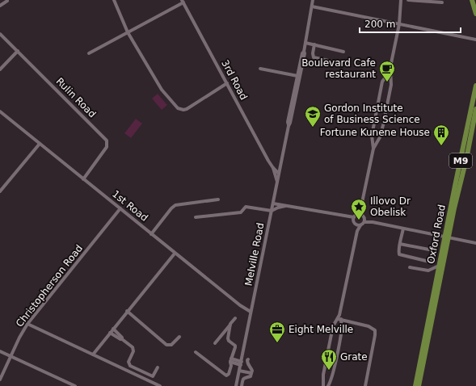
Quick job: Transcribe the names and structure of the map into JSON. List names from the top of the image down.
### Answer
{
  "streets": {
    "main road": ["M9", "Oxford Road"],
    "street": [
      "3rd Road",
      "Rulin Road",
      "1st Road",
      "Melville Road",
      "Christopherson Road"
    ]
  },
  "crossings": [
    ["3rd Road", "Melville Road"],
    ["Rulin Road", "1st Road"],
    ["1st Road", "Melville Road"],
    ["1st Road", "Christopherson Road"]
  ],
  "places": {
    "cafe": ["Boulevard Cafe restaurant"],
    "school or university": ["Gordon Institute of Business Science"],
    "building": ["Fortune Kunene House"],
    "place": ["Illovo Dr Obelisk"],
    "office": ["Eight Melville"],
    "restaurant": ["Grate"]
  },
  "scale_bar": "200 m"
}
